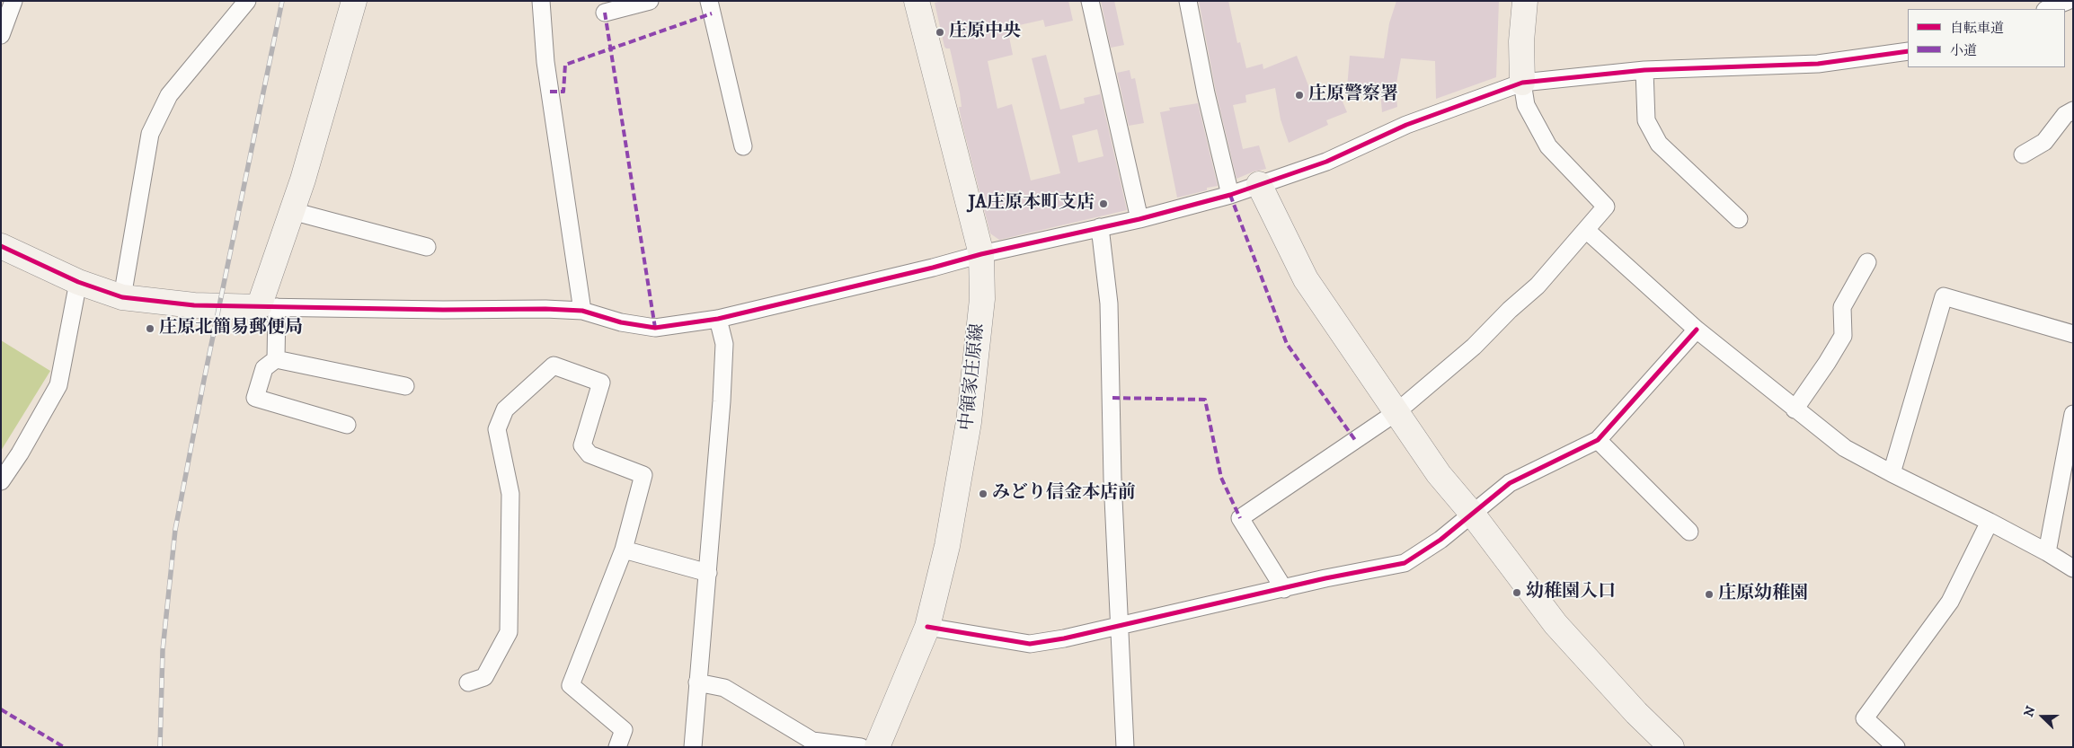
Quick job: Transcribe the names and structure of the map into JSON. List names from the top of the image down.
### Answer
{
  "streets": {
    "street": ["中領家庄原線"]
  },
  "places": [
    "庄原中央",
    "庄原警察署",
    "JA庄原本町支店",
    "庄原北簡易郵便局",
    "みどり信金本店前",
    "幼稚園入口",
    "庄原幼稚園"
  ],
  "legend": ["自転車道", "小道"],
  "north": "left"
}
